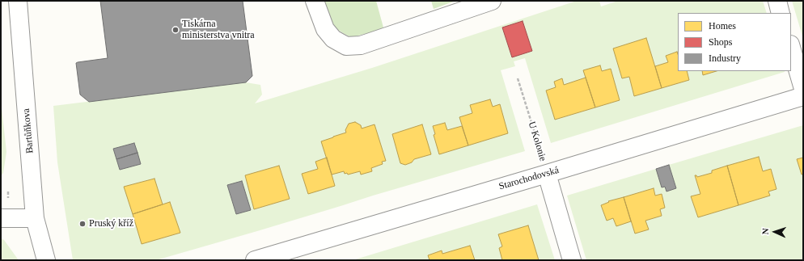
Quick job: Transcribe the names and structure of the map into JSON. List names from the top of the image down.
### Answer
{
  "streets": {
    "street": ["Bartůňkova", "U Kolonie", "Starochodovská"]
  },
  "crossings": [
    ["U Kolonie", "Starochodovská"]
  ],
  "places": ["Tiskárna ministerstva vnitra", "Pruský kříž"],
  "legend": ["Homes", "Shops", "Industry"],
  "north": "left"
}
